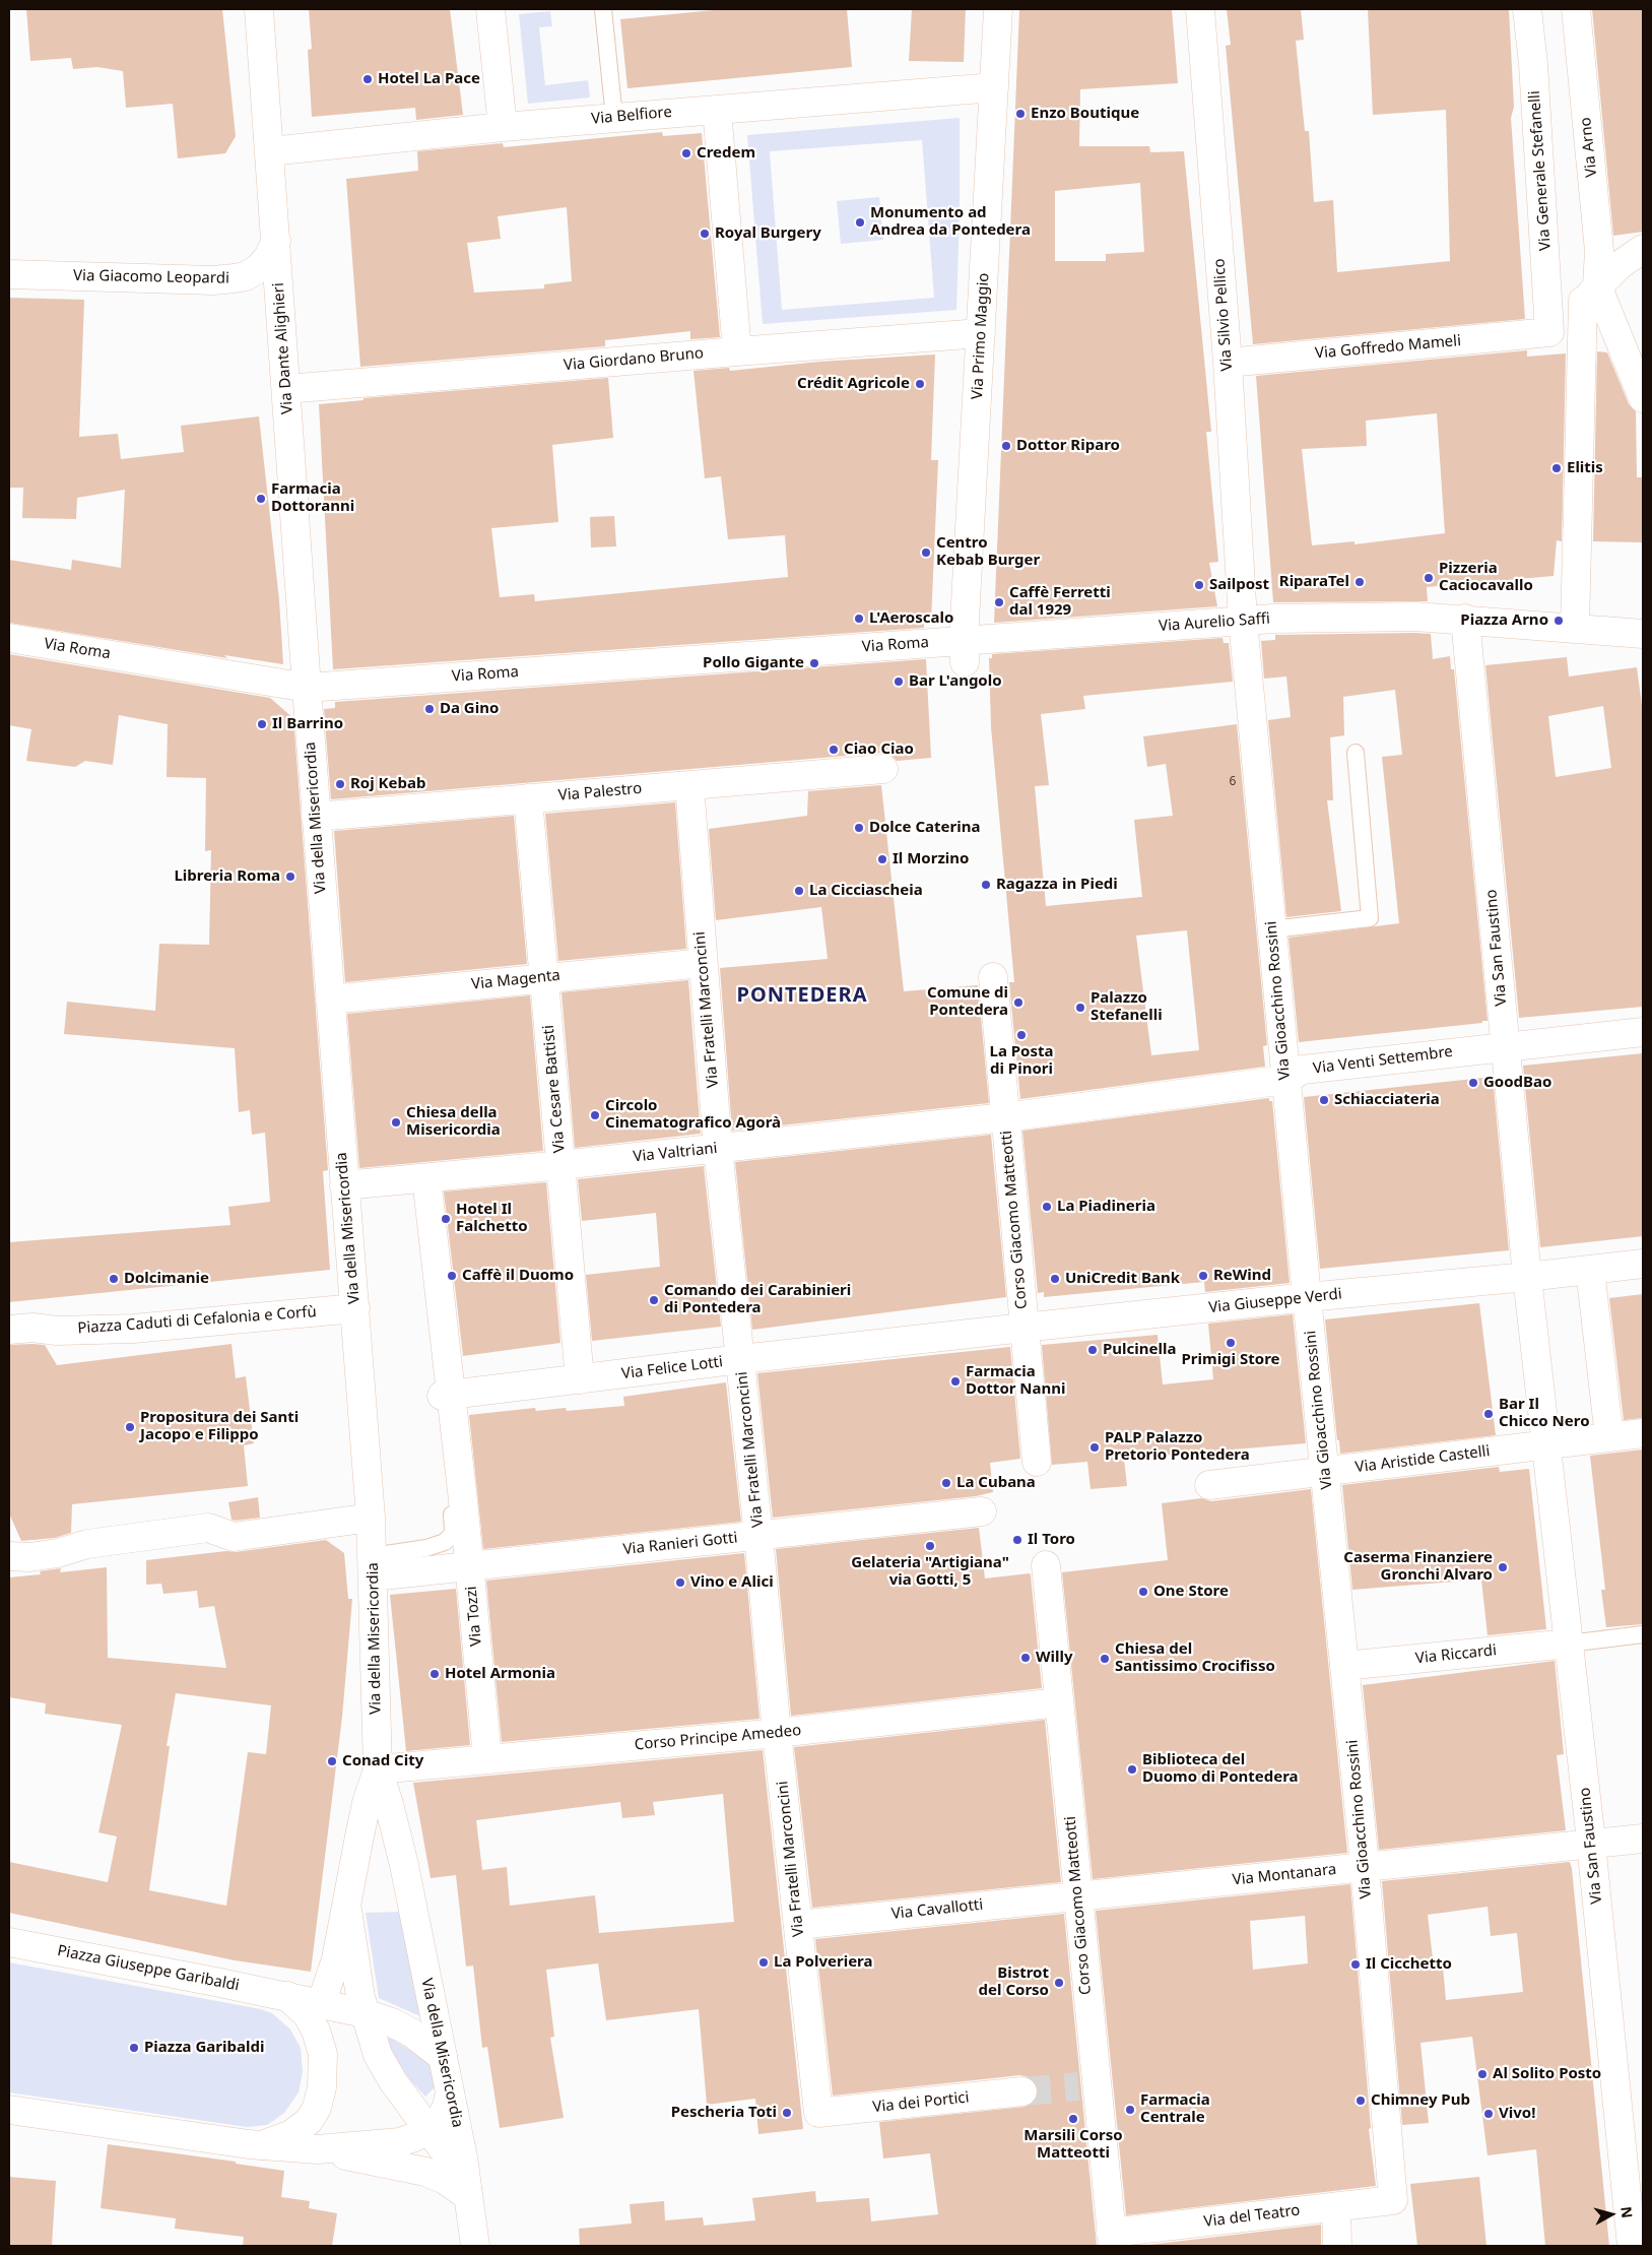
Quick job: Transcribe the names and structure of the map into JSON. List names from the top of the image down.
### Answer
{
  "streets": {
    "street": [
      "Via Belfiore",
      "Via Arno",
      "Via Generale Stefanelli",
      "Via Giacomo Leopardi",
      "Via Silvio Pellico",
      "Via Primo Maggio",
      "Via Goffredo Mameli",
      "Via Dante Alighieri",
      "Via Giordano Bruno",
      "Via Aurelio Saffi",
      "Via Roma",
      "Via Palestro",
      "Via della Misericordia",
      "Via San Faustino",
      "Via Magenta",
      "Via Gioacchino Rossini",
      "Via Fratelli Marconcini",
      "Via Venti Settembre",
      "Via Cesare Battisti",
      "Via Valtriani",
      "Corso Giacomo Matteotti",
      "Via Giuseppe Verdi",
      "Piazza Caduti di Cefalonia e Corfù",
      "Via Felice Lotti",
      "Via Aristide Castelli",
      "Via Ranieri Gotti",
      "Via Tozzi",
      "Via Riccardi",
      "Corso Principe Amedeo",
      "Via Montanara",
      "Via Cavallotti",
      "Piazza Giuseppe Garibaldi",
      "Via dei Portici",
      "Via del Teatro"
    ]
  },
  "crossings": [
    ["Via Belfiore", "Via Primo Maggio"],
    ["Via Belfiore", "Via Dante Alighieri"],
    ["Via Generale Stefanelli", "Via Goffredo Mameli"],
    ["Via Giacomo Leopardi", "Via Dante Alighieri"],
    ["Via Silvio Pellico", "Via Goffredo Mameli"],
    ["Via Silvio Pellico", "Via Aurelio Saffi"],
    ["Via Silvio Pellico", "Via Gioacchino Rossini"],
    ["Via Primo Maggio", "Via Giordano Bruno"],
    ["Via Primo Maggio", "Via Aurelio Saffi"],
    ["Via Primo Maggio", "Via Roma"],
    ["Via Dante Alighieri", "Via Giordano Bruno"],
    ["Via Dante Alighieri", "Via Roma"],
    ["Via Dante Alighieri", "Via della Misericordia"],
    ["Via Aurelio Saffi", "Via Roma"],
    ["Via Aurelio Saffi", "Via San Faustino"],
    ["Via Aurelio Saffi", "Via Gioacchino Rossini"],
    ["Via Roma", "Via della Misericordia"],
    ["Via Palestro", "Via della Misericordia"],
    ["Via Palestro", "Via Fratelli Marconcini"],
    ["Via Palestro", "Via Cesare Battisti"],
    ["Via della Misericordia", "Via Magenta"],
    ["Via della Misericordia", "Via Valtriani"],
    ["Via della Misericordia", "Piazza Caduti di Cefalonia e Corfù"],
    ["Via della Misericordia", "Via Ranieri Gotti"],
    ["Via della Misericordia", "Corso Principe Amedeo"],
    ["Via della Misericordia", "Piazza Giuseppe Garibaldi"],
    ["Via San Faustino", "Via Venti Settembre"],
    ["Via San Faustino", "Via Giuseppe Verdi"],
    ["Via San Faustino", "Via Aristide Castelli"],
    ["Via San Faustino", "Via Riccardi"],
    ["Via San Faustino", "Via Montanara"],
    ["Via Magenta", "Via Fratelli Marconcini"],
    ["Via Magenta", "Via Cesare Battisti"],
    ["Via Gioacchino Rossini", "Via Venti Settembre"],
    ["Via Gioacchino Rossini", "Via Giuseppe Verdi"],
    ["Via Gioacchino Rossini", "Via Aristide Castelli"],
    ["Via Gioacchino Rossini", "Via Riccardi"],
    ["Via Gioacchino Rossini", "Via Montanara"],
    ["Via Gioacchino Rossini", "Via del Teatro"],
    ["Via Fratelli Marconcini", "Via Valtriani"],
    ["Via Fratelli Marconcini", "Via Felice Lotti"],
    ["Via Fratelli Marconcini", "Via Ranieri Gotti"],
    ["Via Fratelli Marconcini", "Corso Principe Amedeo"],
    ["Via Fratelli Marconcini", "Via Cavallotti"],
    ["Via Fratelli Marconcini", "Via dei Portici"],
    ["Via Venti Settembre", "Via Valtriani"],
    ["Via Venti Settembre", "Corso Giacomo Matteotti"],
    ["Via Cesare Battisti", "Via Valtriani"],
    ["Via Cesare Battisti", "Via Felice Lotti"],
    ["Via Valtriani", "Corso Giacomo Matteotti"],
    ["Via Valtriani", "Via Tozzi"],
    ["Corso Giacomo Matteotti", "Via Giuseppe Verdi"],
    ["Corso Giacomo Matteotti", "Via Felice Lotti"],
    ["Corso Giacomo Matteotti", "Corso Principe Amedeo"],
    ["Corso Giacomo Matteotti", "Via Montanara"],
    ["Corso Giacomo Matteotti", "Via Cavallotti"],
    ["Corso Giacomo Matteotti", "Via del Teatro"],
    ["Via Giuseppe Verdi", "Via Felice Lotti"],
    ["Via Felice Lotti", "Via Tozzi"],
    ["Via Ranieri Gotti", "Via Tozzi"],
    ["Via Tozzi", "Corso Principe Amedeo"],
    ["Via Montanara", "Via Cavallotti"]
  ],
  "districts": ["PONTEDERA"],
  "places": [
    "Hotel La Pace",
    "Enzo Boutique",
    "Credem",
    "Monumento ad Andrea da Pontedera",
    "Royal Burgery",
    "Crédit Agricole",
    "Dottor Riparo",
    "Elitis",
    "Farmacia Dottoranni",
    "Centro Kebab Burger",
    "Pizzeria Caciocavallo",
    "RiparaTel",
    "Sailpost",
    "Caffè Ferretti dal 1929",
    "L'Aeroscalo",
    "Piazza Arno",
    "Pollo Gigante",
    "Bar L'angolo",
    "Da Gino",
    "Il Barrino",
    "Ciao Ciao",
    "Roj Kebab",
    "Dolce Caterina",
    "Il Morzino",
    "Libreria Roma",
    "Ragazza in Piedi",
    "La Cicciascheia",
    "Comune di Pontedera",
    "Palazzo Stefanelli",
    "La Posta di Pinori",
    "GoodBao",
    "Schiacciateria",
    "Circolo Cinematografico Agorà",
    "Chiesa della Misericordia",
    "La Piadineria",
    "Hotel Il Falchetto",
    "Caffè il Duomo",
    "ReWind",
    "Dolcimanie",
    "UniCredit Bank",
    "Comando dei Carabinieri di Pontedera",
    "Primigi Store",
    "Pulcinella",
    "Farmacia Dottor Nanni",
    "Bar Il Chicco Nero",
    "Propositura dei Santi Jacopo e Filippo",
    "PALP Palazzo Pretorio Pontedera",
    "La Cubana",
    "Il Toro",
    "Gelateria \"Artigiana\" via Gotti, 5",
    "Caserma Finanziere Gronchi Alvaro",
    "Vino e Alici",
    "One Store",
    "Willy",
    "Chiesa del Santissimo Crocifisso",
    "Hotel Armonia",
    "Conad City",
    "Biblioteca del Duomo di Pontedera",
    "La Polveriera",
    "Il Cicchetto",
    "Bistrot del Corso",
    "Piazza Garibaldi",
    "Al Solito Posto",
    "Chimney Pub",
    "Farmacia Centrale",
    "Pescheria Toti",
    "Vivo!",
    "Marsili Corso Matteotti"
  ],
  "house_numbers": ["6"],
  "north": "right"
}
